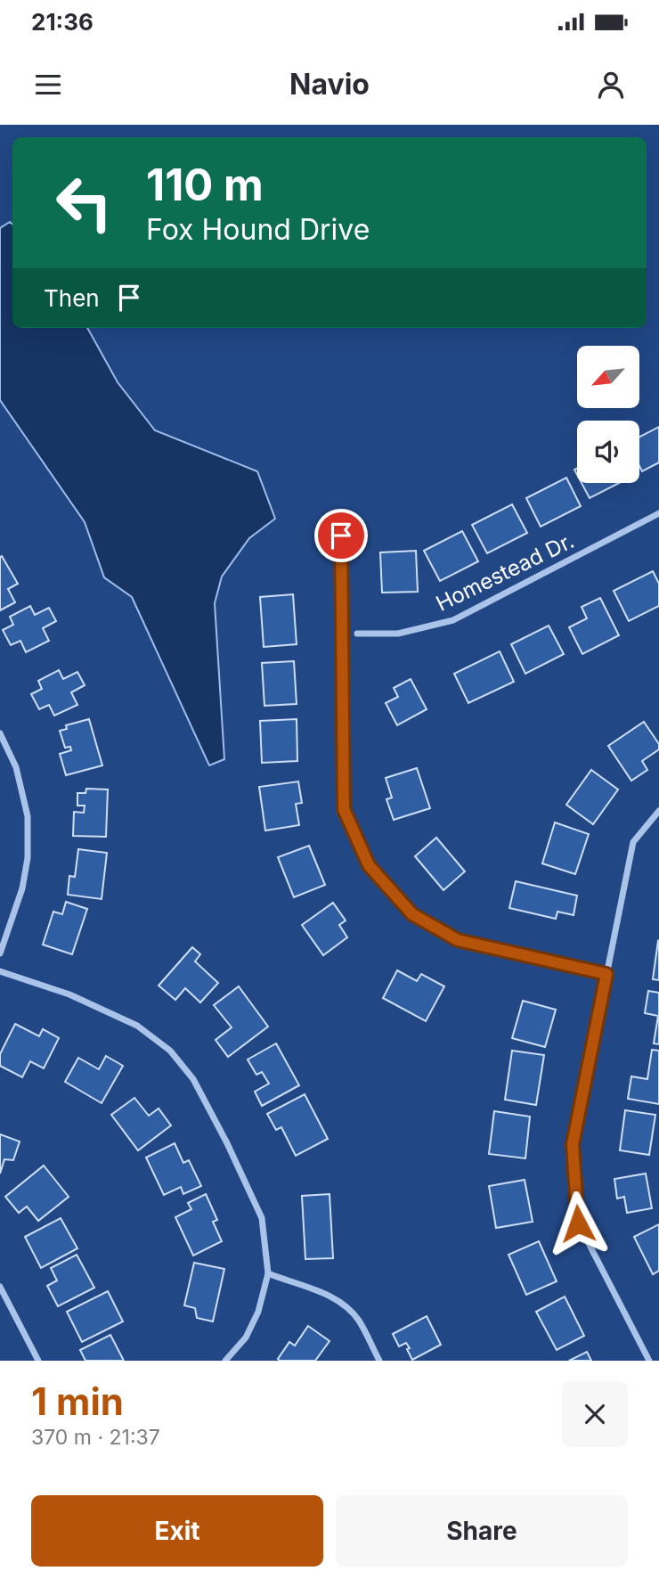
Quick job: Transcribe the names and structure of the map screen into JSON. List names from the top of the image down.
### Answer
{
  "streets": {
    "street": ["Homestead Dr."]
  },
  "north": "bottom left",
  "page": {
    "status": "21:36",
    "header": "Navio",
    "turn": ["110 m", "Fox Hound Drive"],
    "then": "Then",
    "heading": ["1 min", "370 m · 21:37"],
    "buttons": ["Exit", "Share"]
  }
}
